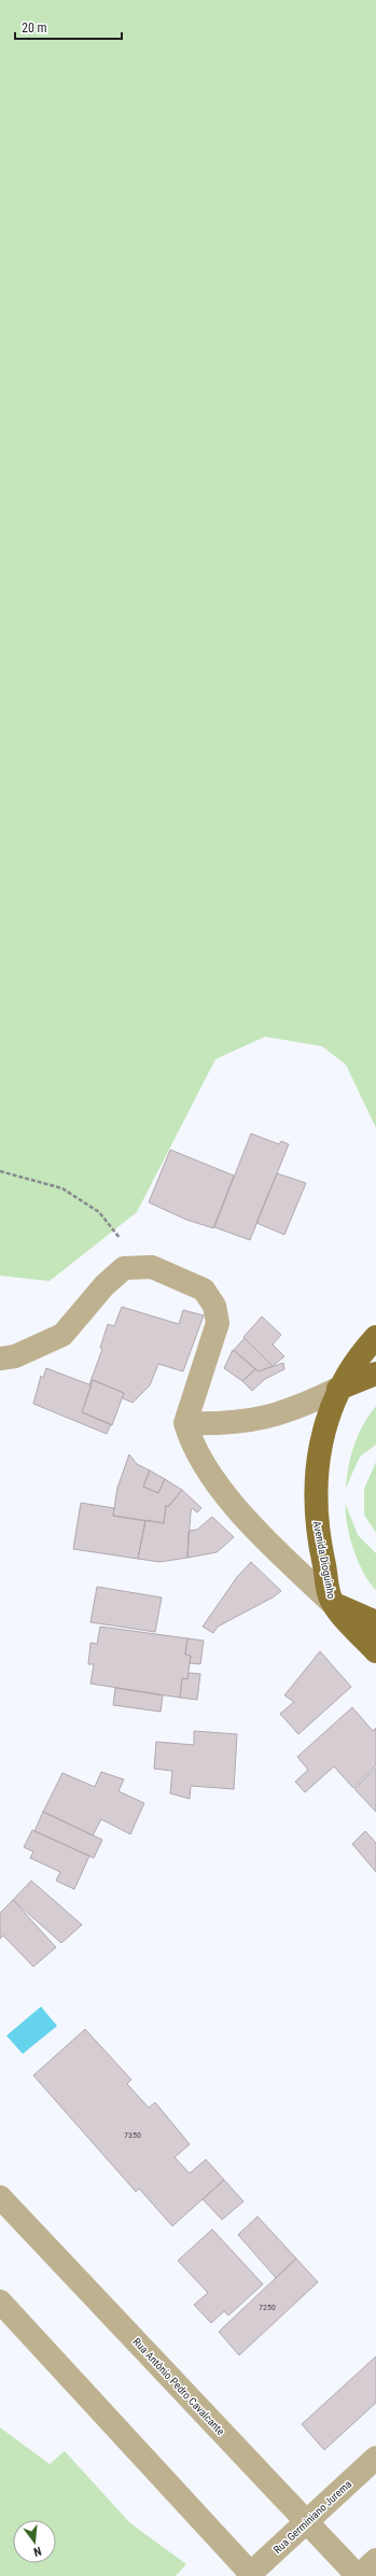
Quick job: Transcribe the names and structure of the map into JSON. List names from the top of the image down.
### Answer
{
  "streets": {
    "main road": ["Avenida Dioguinho"],
    "street": ["Rua Antônio Pedro Cavalcante", "Rua Germiniano Jurema"]
  },
  "crossings": [
    ["Rua Antônio Pedro Cavalcante", "Rua Germiniano Jurema"]
  ],
  "house_numbers": ["7350", "7250"],
  "scale_bar": "20 m",
  "north": "bottom"
}
